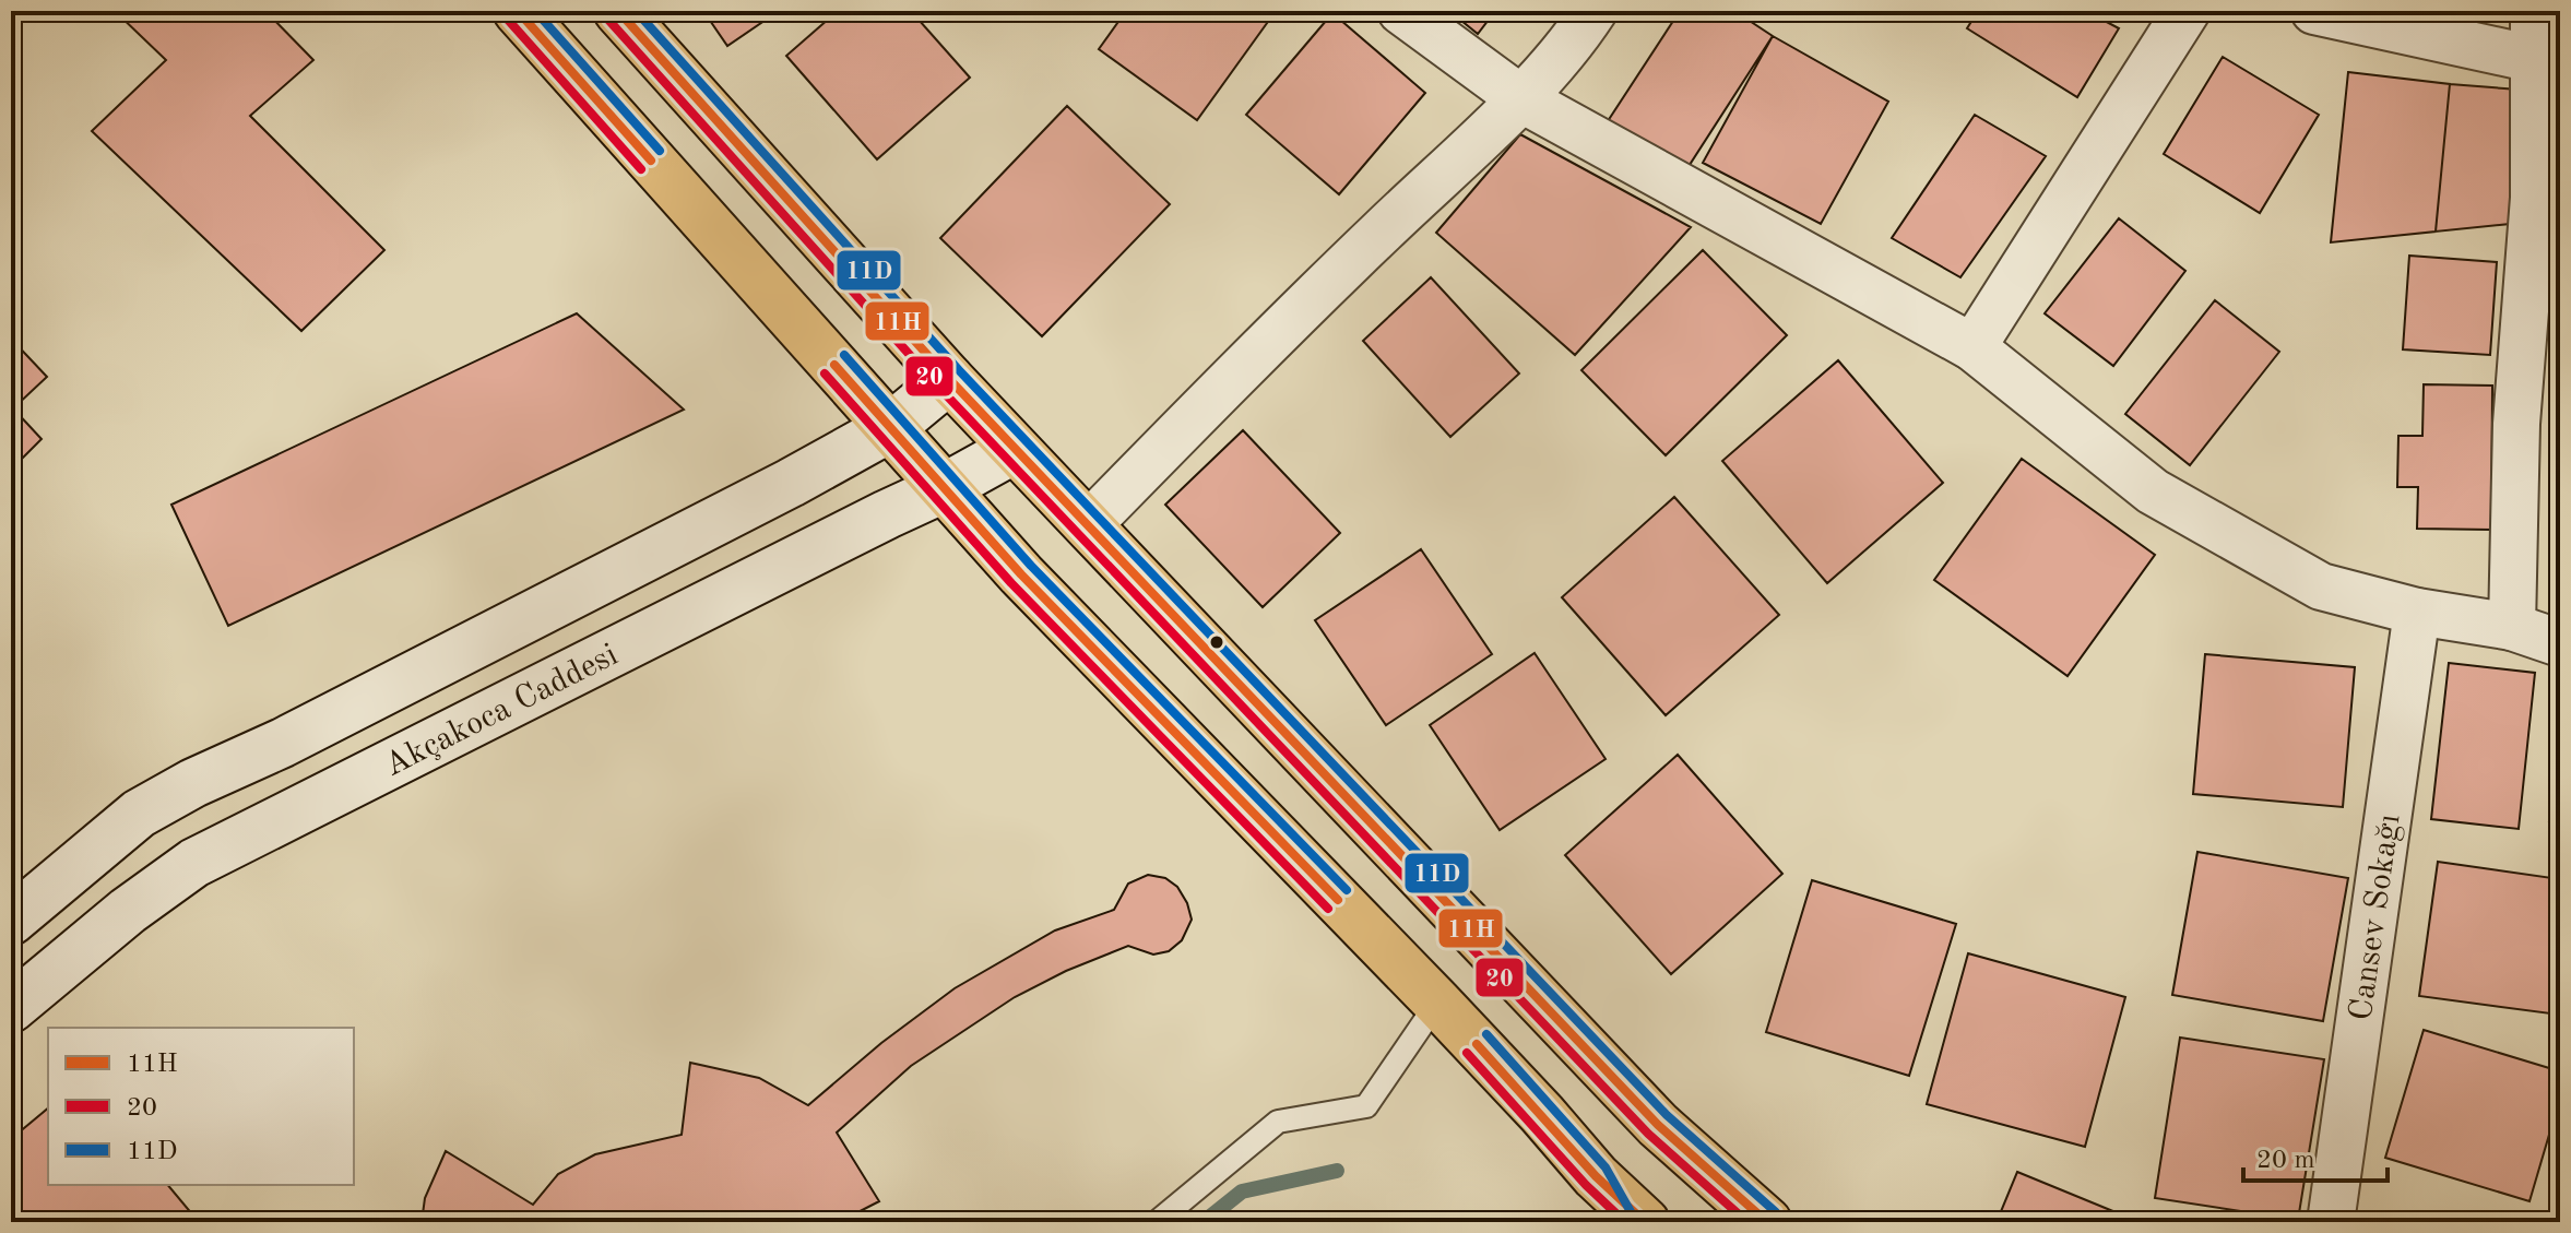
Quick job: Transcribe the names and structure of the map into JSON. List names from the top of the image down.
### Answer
{
  "streets": {
    "street": ["Akçakoca Caddesi", "Cansev Sokağı"]
  },
  "lines": ["transit line 11H", "transit line 11D", "transit line 20"],
  "legend": ["11H", "20", "11D"],
  "scale_bar": "20 m"
}
